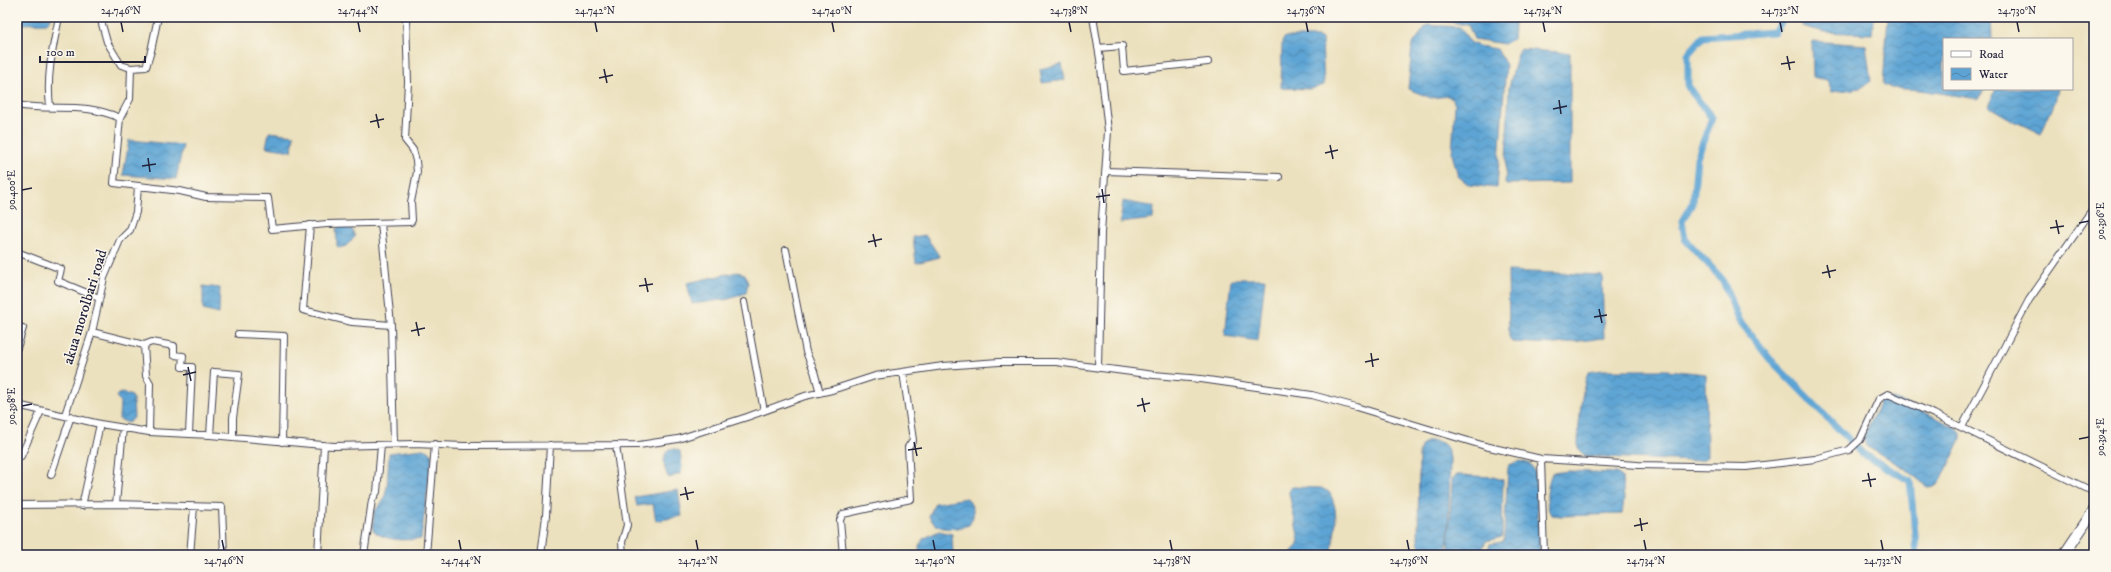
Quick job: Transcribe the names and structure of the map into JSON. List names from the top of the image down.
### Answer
{
  "streets": {
    "street": ["akua morolbari road"]
  },
  "legend": ["Road", "Water"],
  "scale_bar": "100 m",
  "coordinates": [
    "24.746°N",
    "24.744°N",
    "24.742°N",
    "24.740°N",
    "24.738°N",
    "24.736°N",
    "24.734°N",
    "24.732°N",
    "24.730°N",
    "90.400°E",
    "90.396°E",
    "90.398°E",
    "90.394°E"
  ]
}
